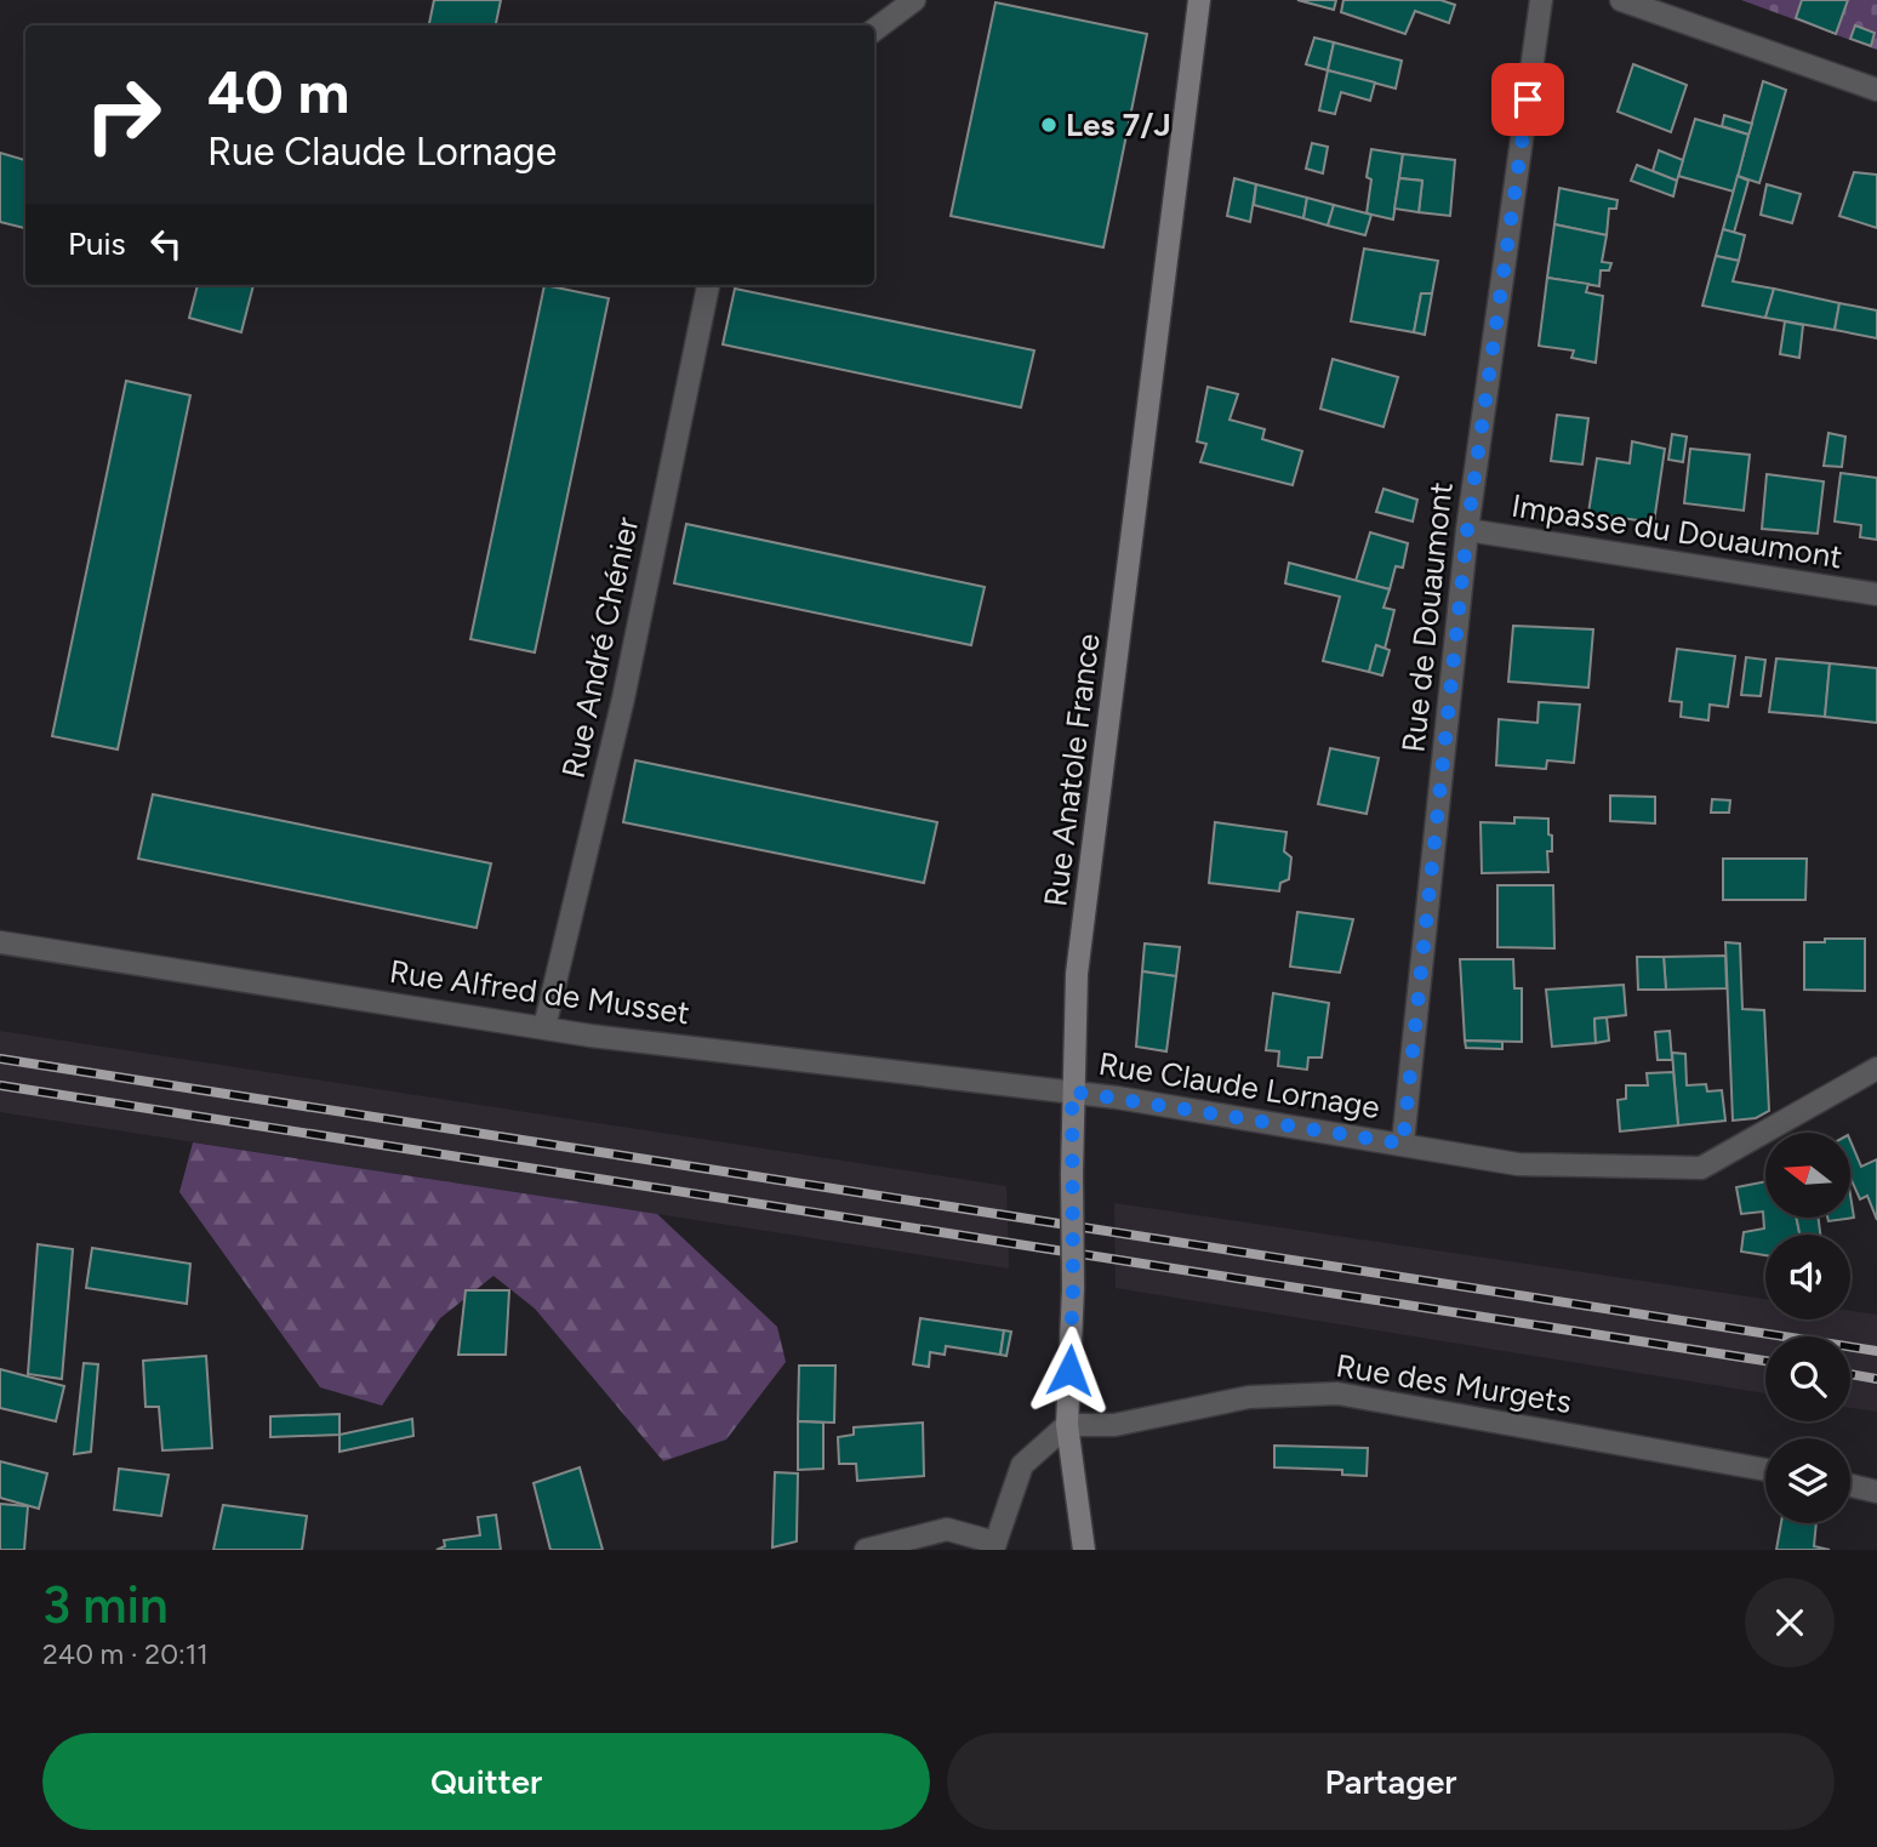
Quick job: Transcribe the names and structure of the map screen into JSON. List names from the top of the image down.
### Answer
{
  "streets": {
    "street": [
      "Impasse du Douaumont",
      "Rue de Douaumont",
      "Rue André Chénier",
      "Rue Anatole France",
      "Rue Alfred de Musset",
      "Rue Claude Lornage",
      "Rue des Murgets"
    ]
  },
  "crossings": [
    ["Impasse du Douaumont", "Rue de Douaumont"],
    ["Rue de Douaumont", "Rue Claude Lornage"],
    ["Rue André Chénier", "Rue Alfred de Musset"],
    ["Rue Anatole France", "Rue Alfred de Musset"],
    ["Rue Anatole France", "Rue Claude Lornage"],
    ["Rue Anatole France", "Rue des Murgets"],
    ["Rue Alfred de Musset", "Rue Claude Lornage"]
  ],
  "places": ["Les 7/J"],
  "north": "left",
  "page": {
    "turn": ["40 m", "Rue Claude Lornage"],
    "then": "Puis",
    "heading": ["3 min", "240 m · 20:11"],
    "buttons": ["Quitter", "Partager"]
  }
}
